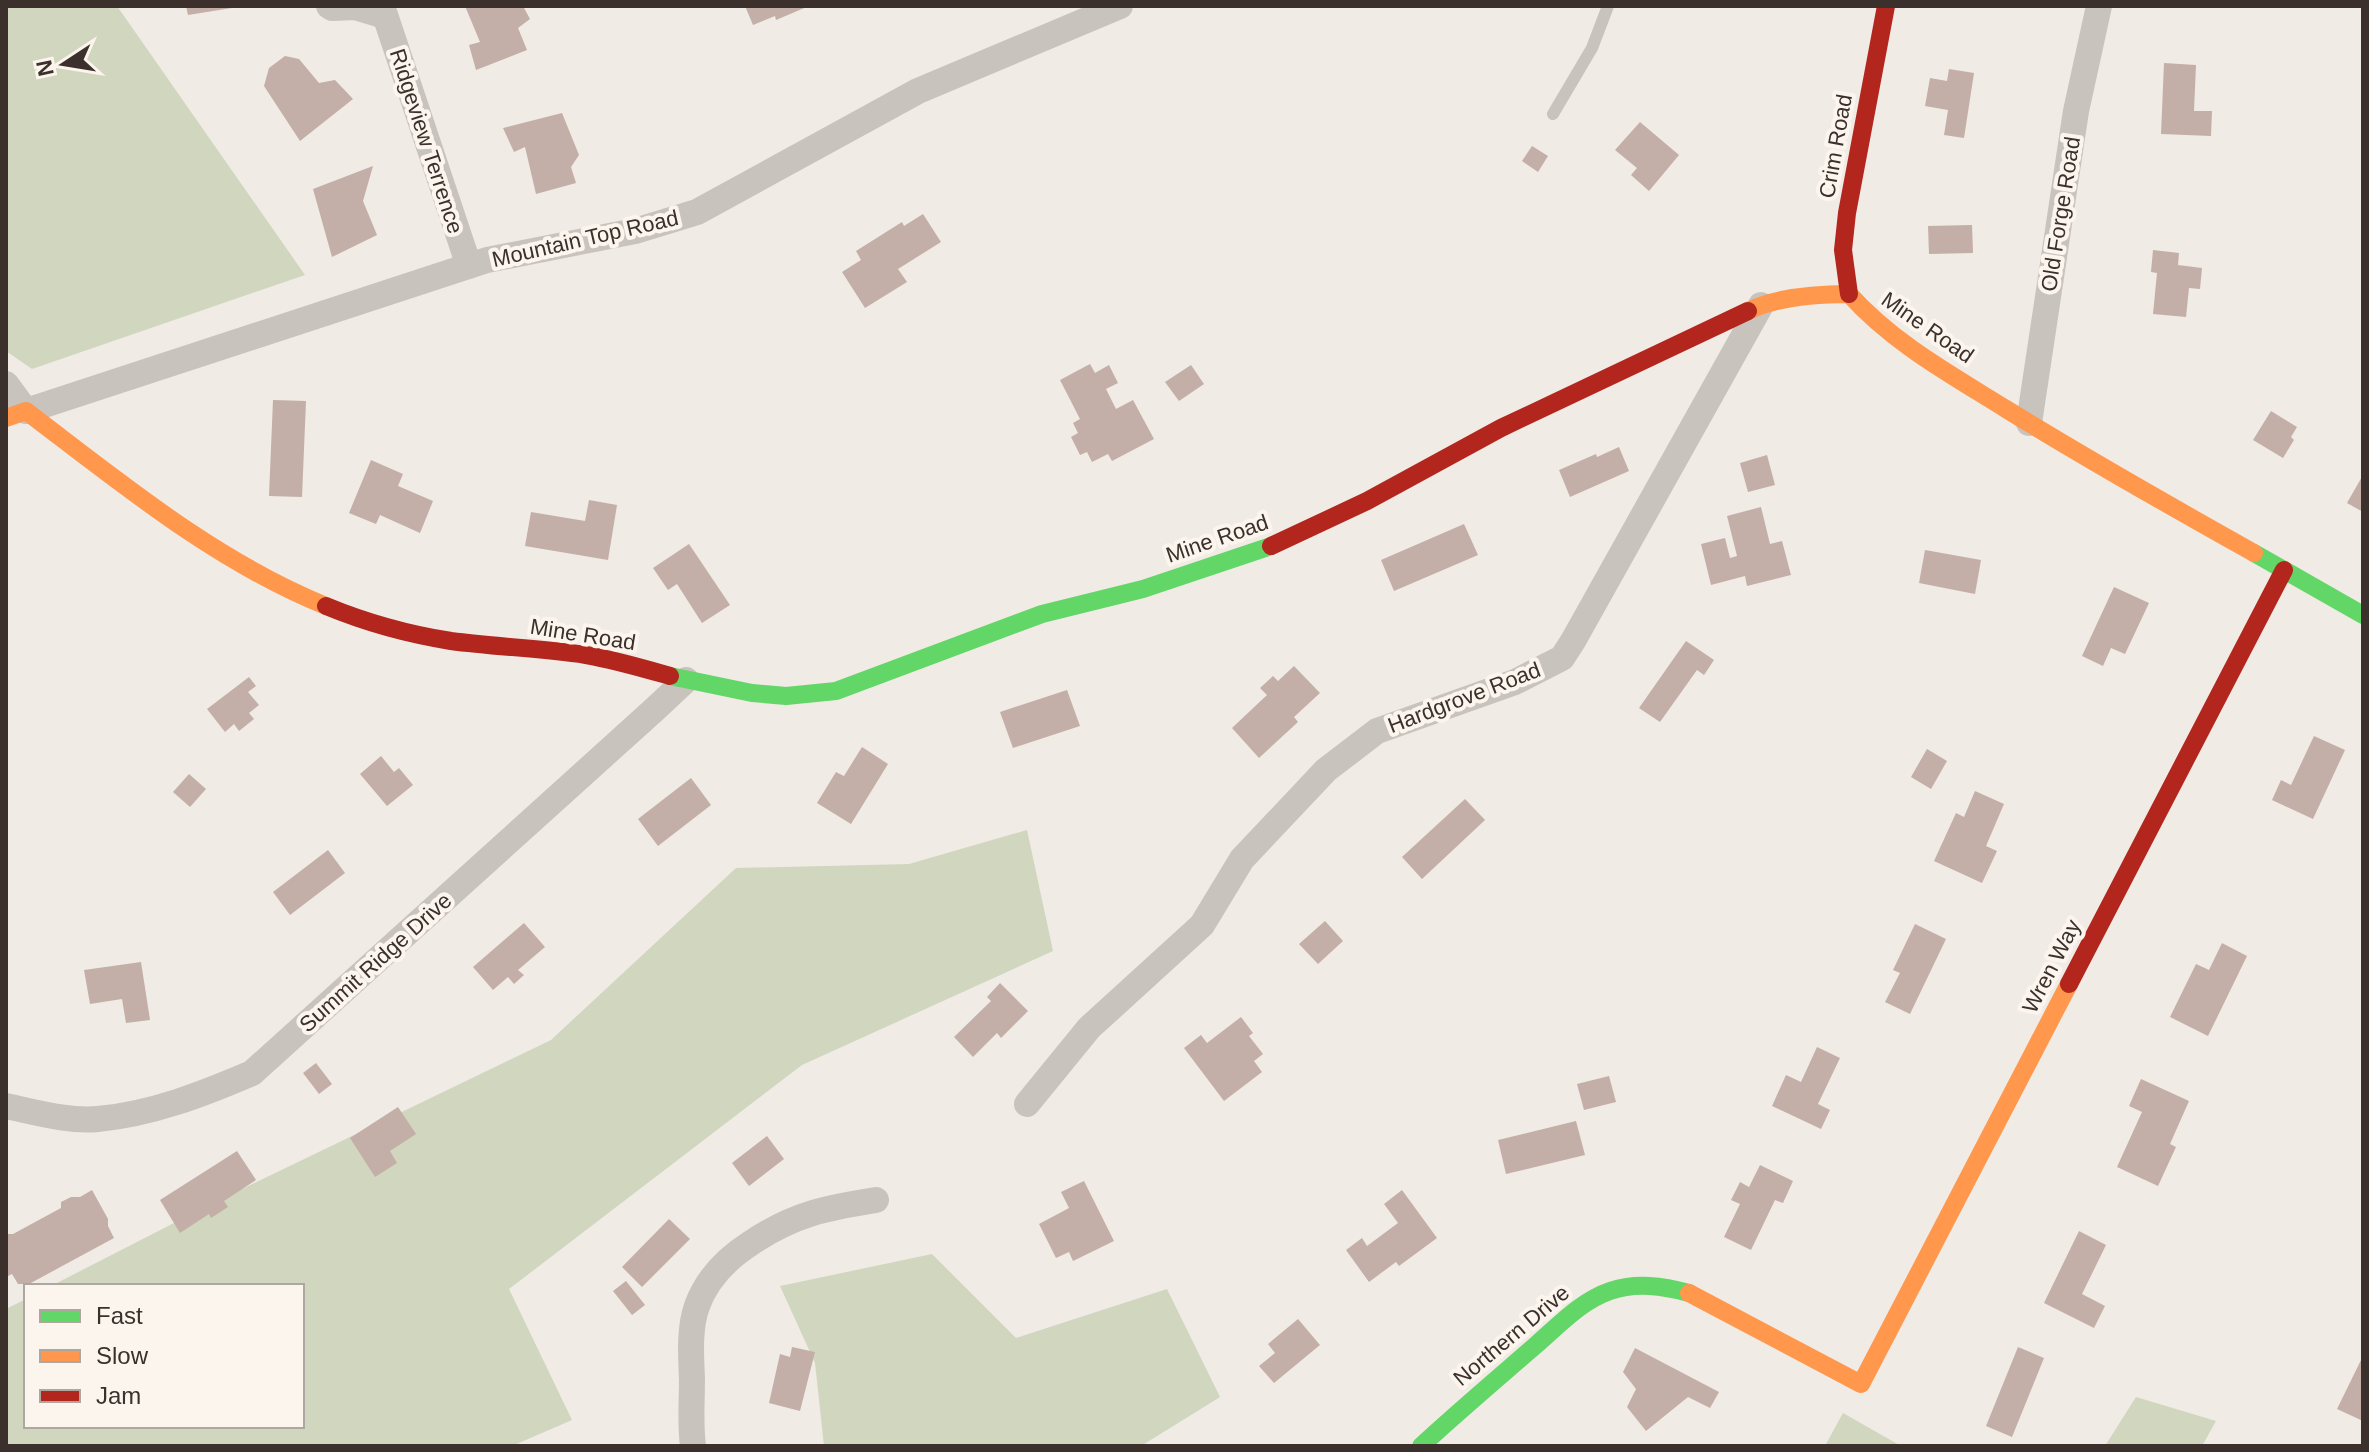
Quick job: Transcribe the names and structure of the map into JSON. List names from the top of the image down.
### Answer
{
  "streets": {
    "street": [
      "Ridgeview Terrence",
      "Crim Road",
      "Old Forge Road",
      "Mountain Top Road",
      "Mine Road",
      "Hardgrove Road",
      "Summit Ridge Drive",
      "Wren Way",
      "Northern Drive"
    ]
  },
  "crossings": [
    ["Ridgeview Terrence", "Mountain Top Road"],
    ["Crim Road", "Mine Road"],
    ["Old Forge Road", "Mine Road"],
    ["Mountain Top Road", "Mine Road"],
    ["Mine Road", "Hardgrove Road"],
    ["Mine Road", "Summit Ridge Drive"],
    ["Mine Road", "Wren Way"],
    ["Wren Way", "Northern Drive"]
  ],
  "legend": ["Fast", "Slow", "Jam"],
  "north": "left"
}
